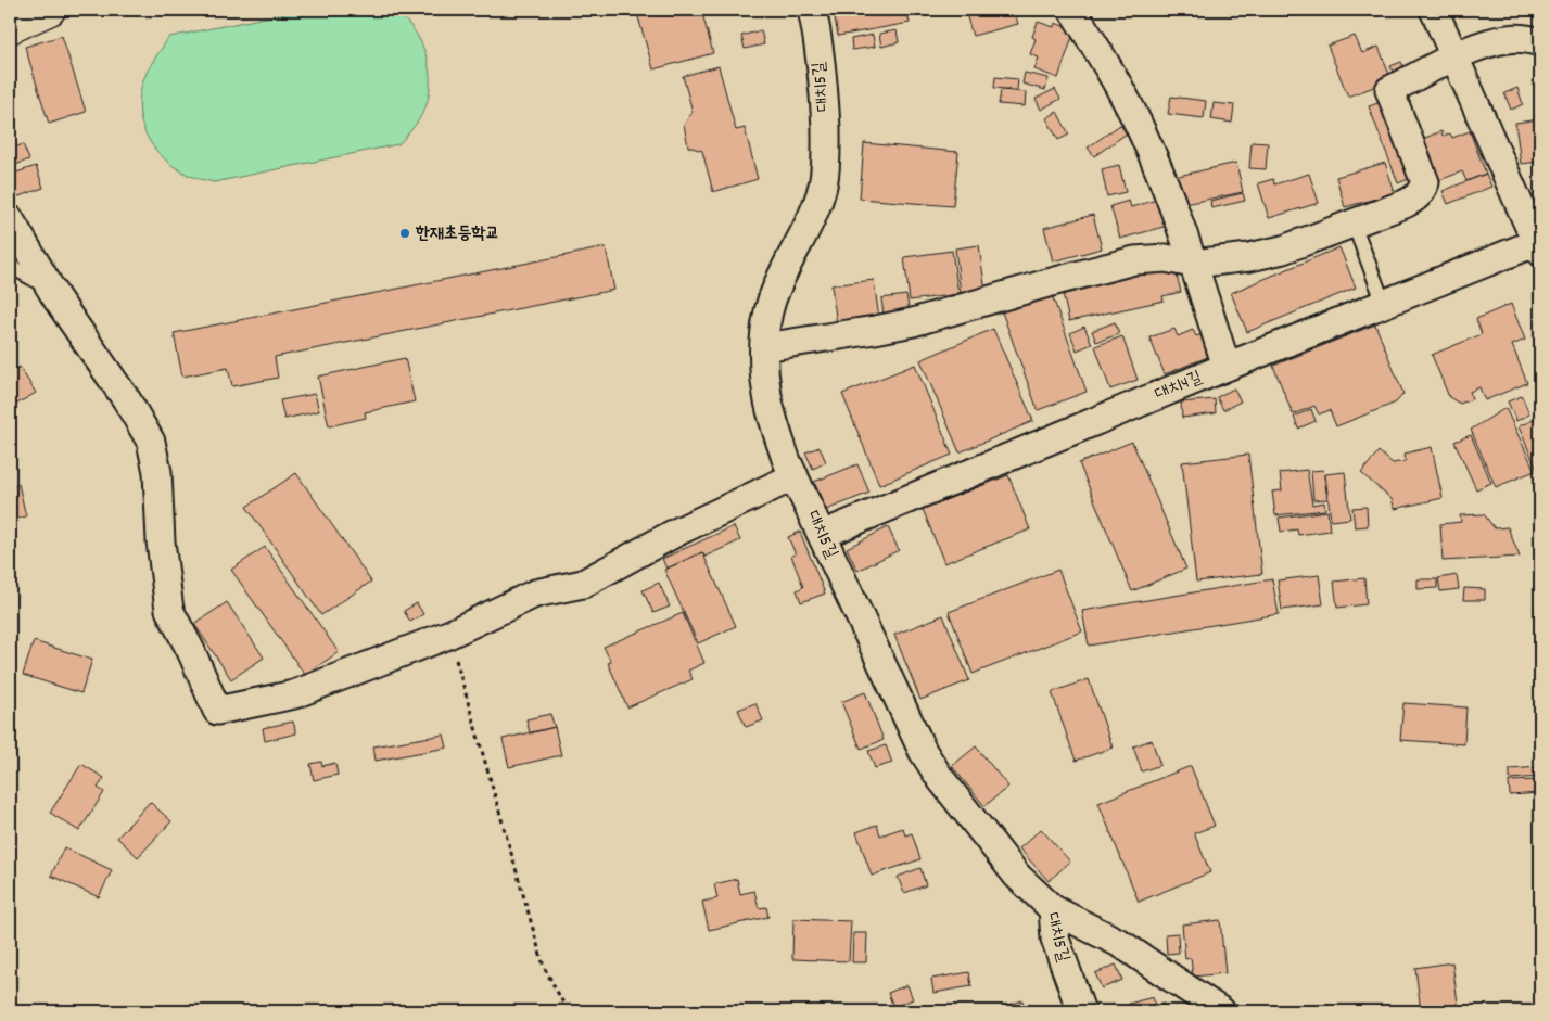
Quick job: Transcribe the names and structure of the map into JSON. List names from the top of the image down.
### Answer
{
  "streets": {
    "street": ["대치5길", "대치4길"]
  },
  "crossings": [
    ["대치5길", "대치4길"]
  ],
  "places": ["한재초등학교"]
}
